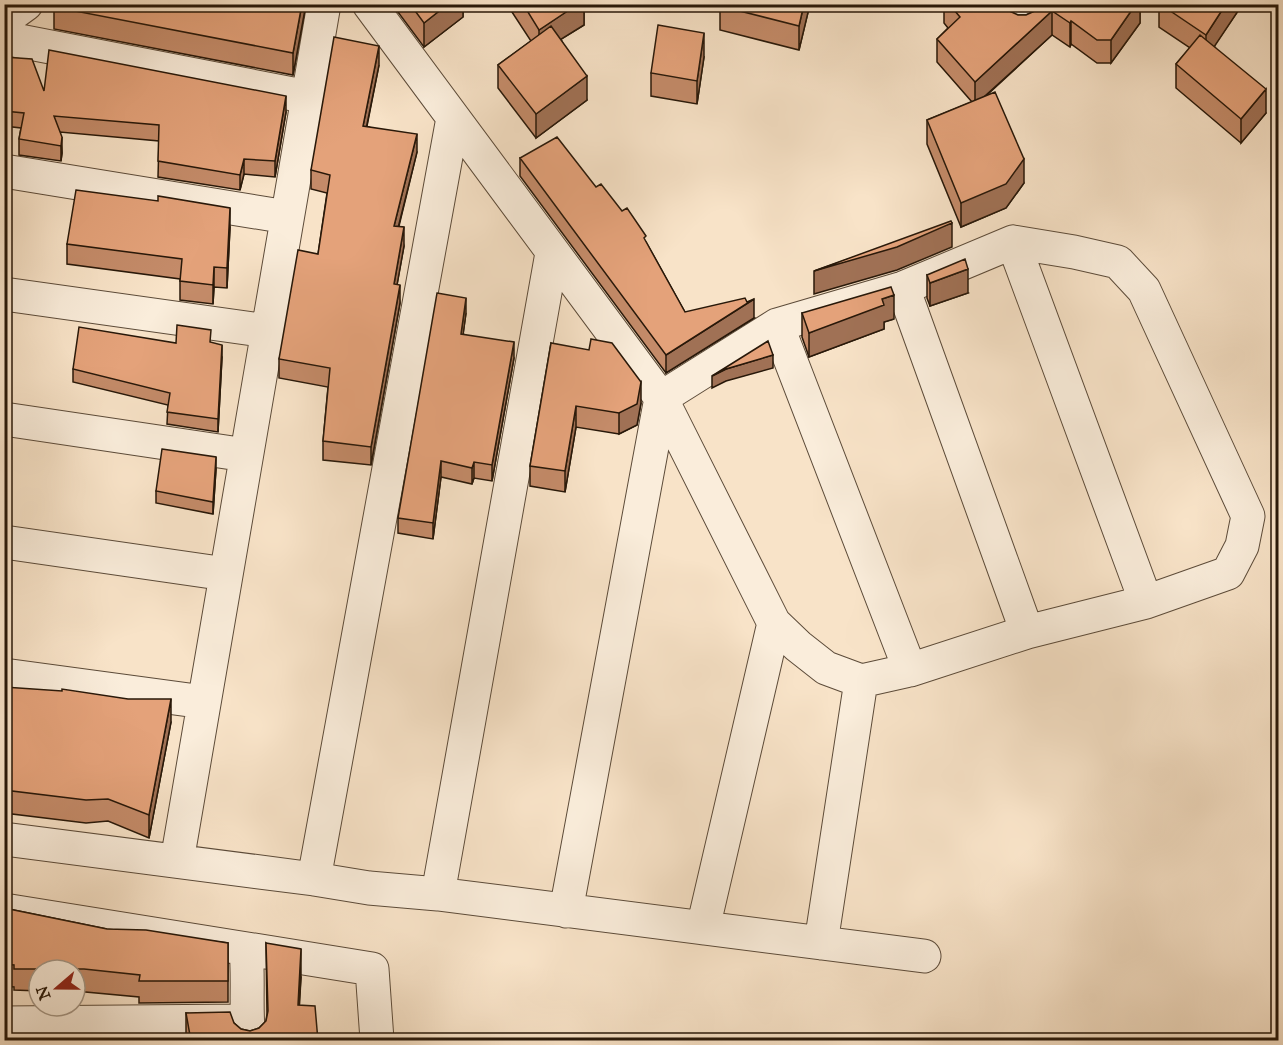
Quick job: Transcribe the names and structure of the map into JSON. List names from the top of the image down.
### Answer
{
  "north": "left"
}
